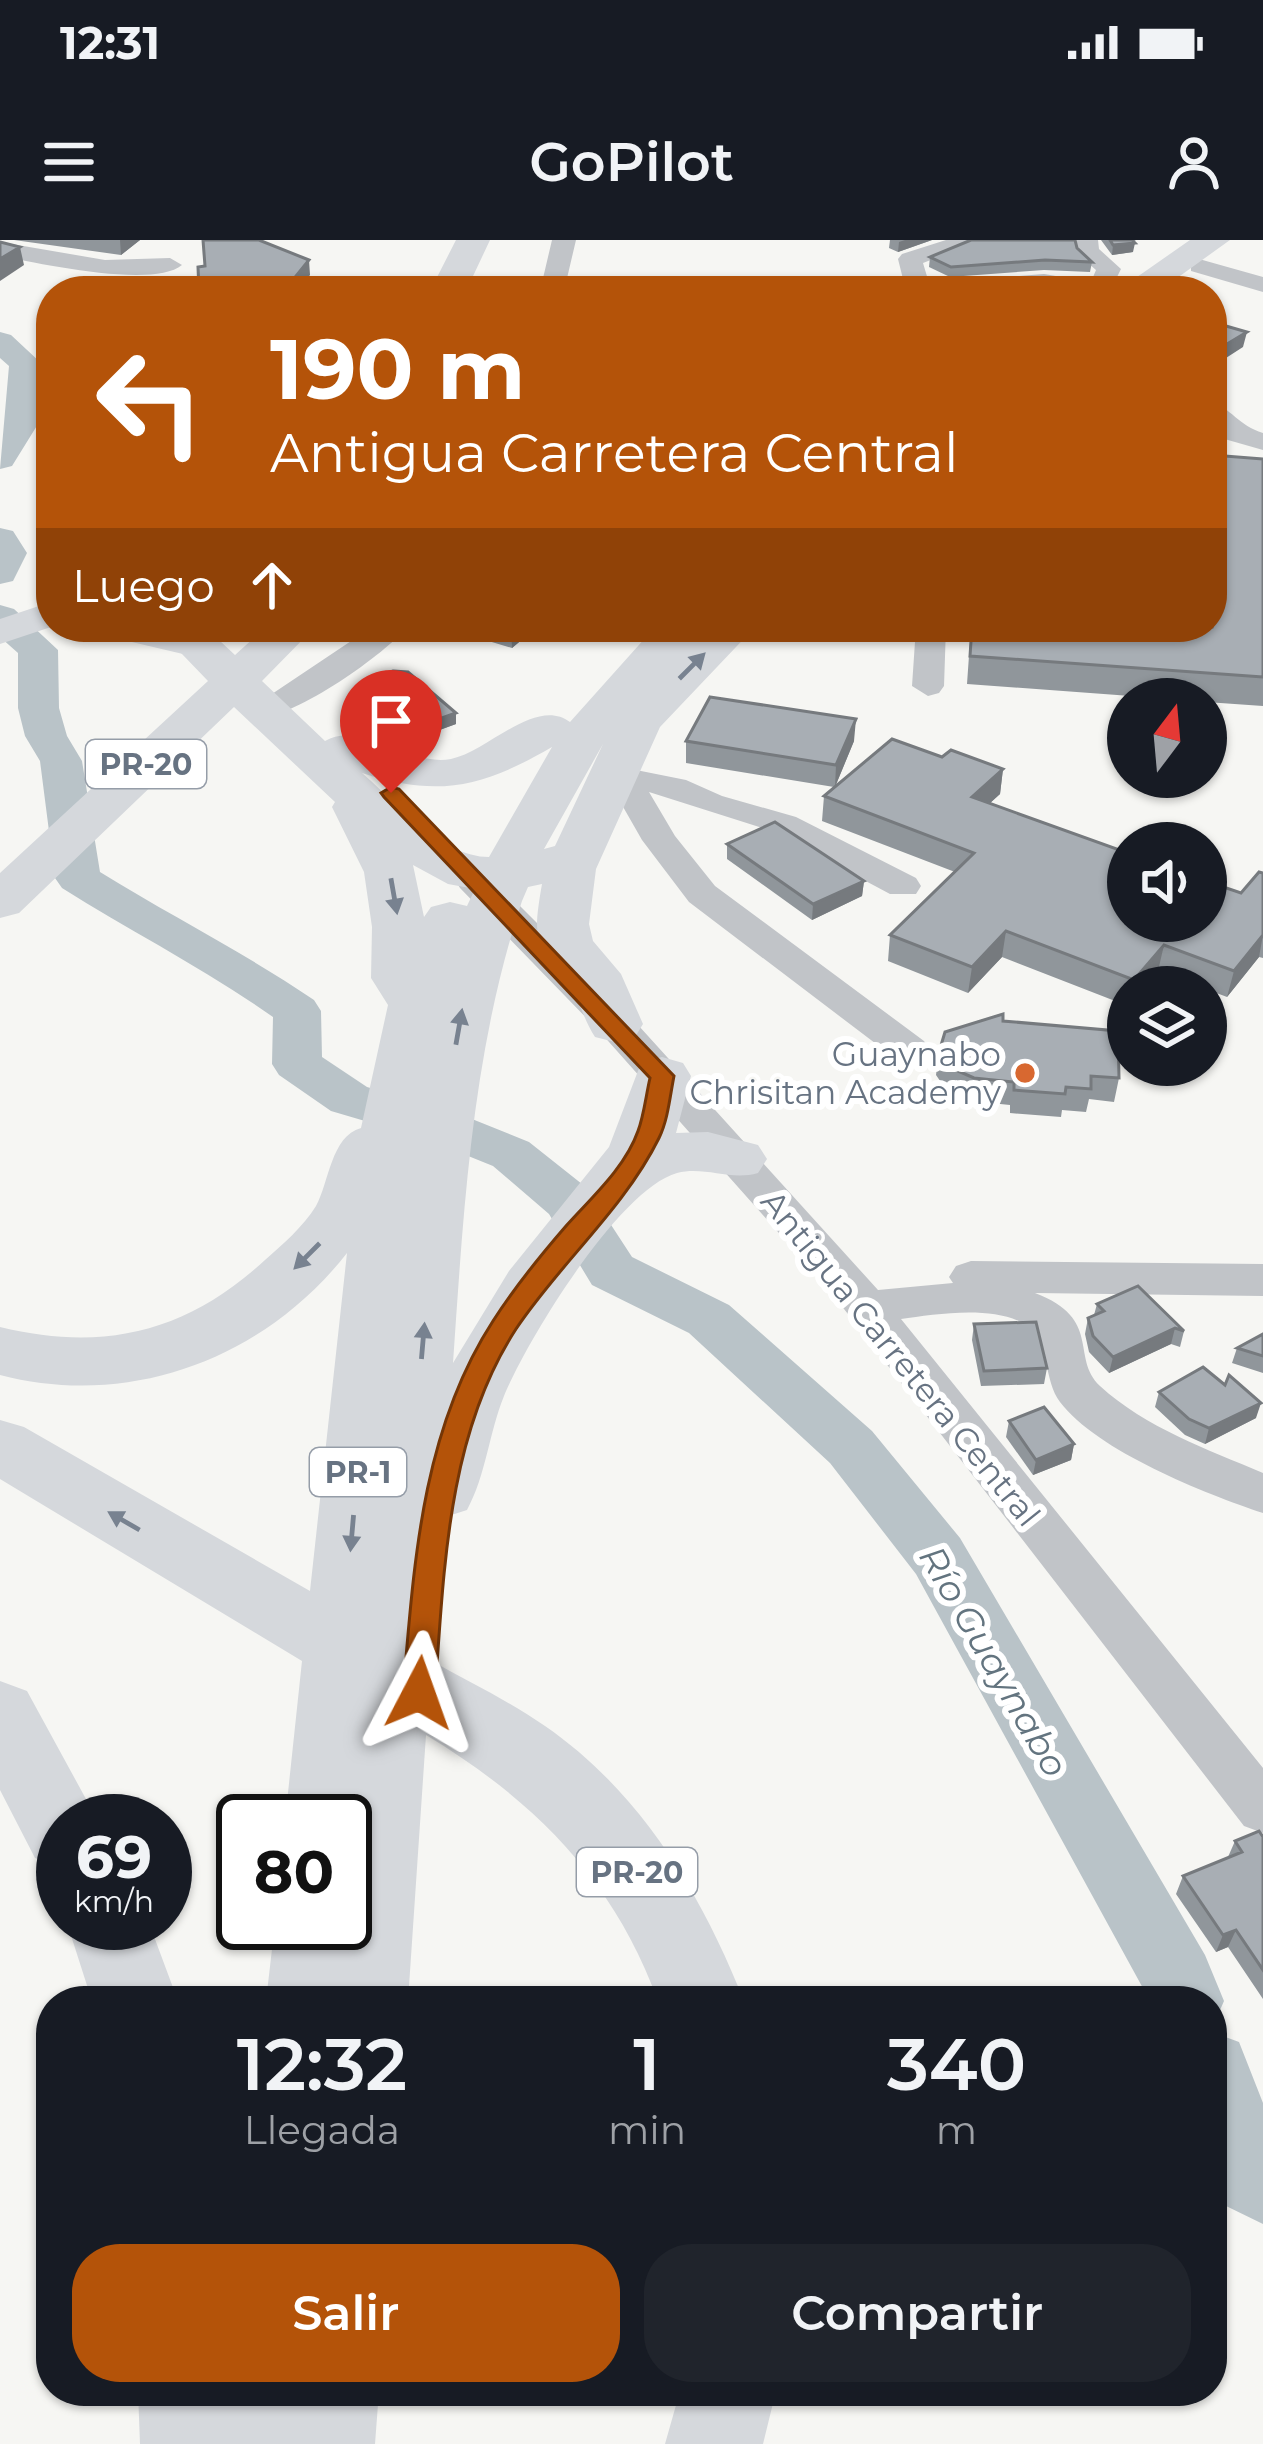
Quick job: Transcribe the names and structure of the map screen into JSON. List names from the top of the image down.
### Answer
{
  "streets": {
    "highway": ["PR-20", "PR-1"],
    "street": ["Antigua Carretera Central"]
  },
  "crossings": [
    ["Antigua Carretera Central", "PR-1"]
  ],
  "water": ["Río Guaynabo"],
  "places": ["Guaynabo Chrisitan Academy"],
  "north": "top",
  "page": {
    "status": "12:31",
    "header": "GoPilot",
    "turn": ["190 m", "Antigua Carretera Central"],
    "then": "Luego",
    "speed": "69 km/h",
    "limit": "80",
    "eta": [
      "12:32",
      "Llegada",
      "1",
      "min",
      "340",
      "m"
    ],
    "buttons": ["Salir", "Compartir"]
  }
}
